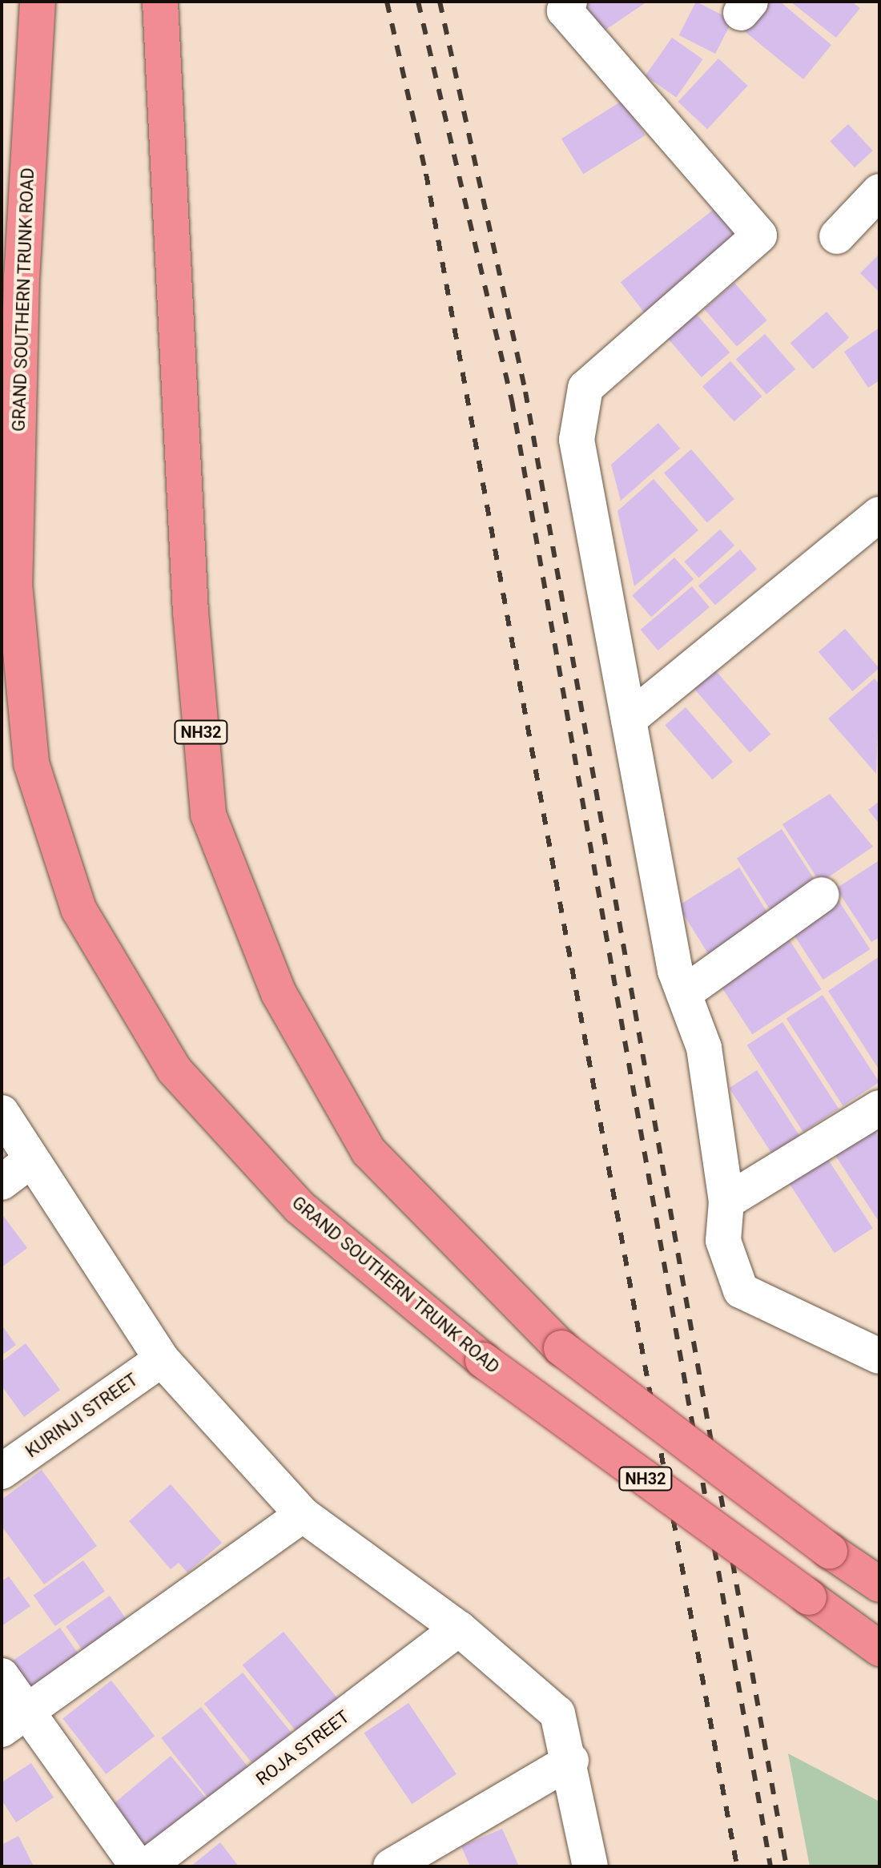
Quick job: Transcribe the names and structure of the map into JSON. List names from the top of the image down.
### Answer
{
  "streets": {
    "highway": ["GRAND SOUTHERN TRUNK ROAD", "NH32"],
    "street": ["KURINJI STREET", "ROJA STREET"]
  }
}
